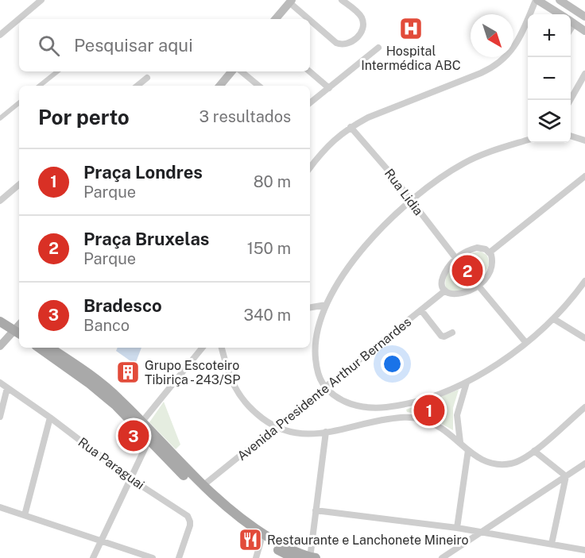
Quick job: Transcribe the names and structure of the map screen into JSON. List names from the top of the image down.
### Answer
{
  "streets": {
    "street": ["Rua Lidia", "Avenida Presidente Arthur Bernardes", "Rua Paraguai"]
  },
  "crossings": [
    ["Rua Lidia", "Avenida Presidente Arthur Bernardes"]
  ],
  "places": {
    "hospital": ["Hospital Intermédica ABC"],
    "building": ["Grupo Escoteiro Tibiriça - 243/SP"],
    "restaurant": ["Restaurante e Lanchonete Mineiro"]
  },
  "north": "bottom right",
  "page": {
    "map_buttons": ["+", "−"],
    "search": "Pesquisar aqui",
    "heading": ["Por perto", "3 resultados"],
    "list": [
      {
        "mark": "1",
        "name": "Praça Londres",
        "note": "Parque",
        "value": "80 m"
      },
      {
        "mark": "2",
        "name": "Praça Bruxelas",
        "note": "Parque",
        "value": "150 m"
      },
      {
        "mark": "3",
        "name": "Bradesco",
        "note": "Banco",
        "value": "340 m"
      }
    ],
    "pins": ["2", "1", "3"]
  }
}
